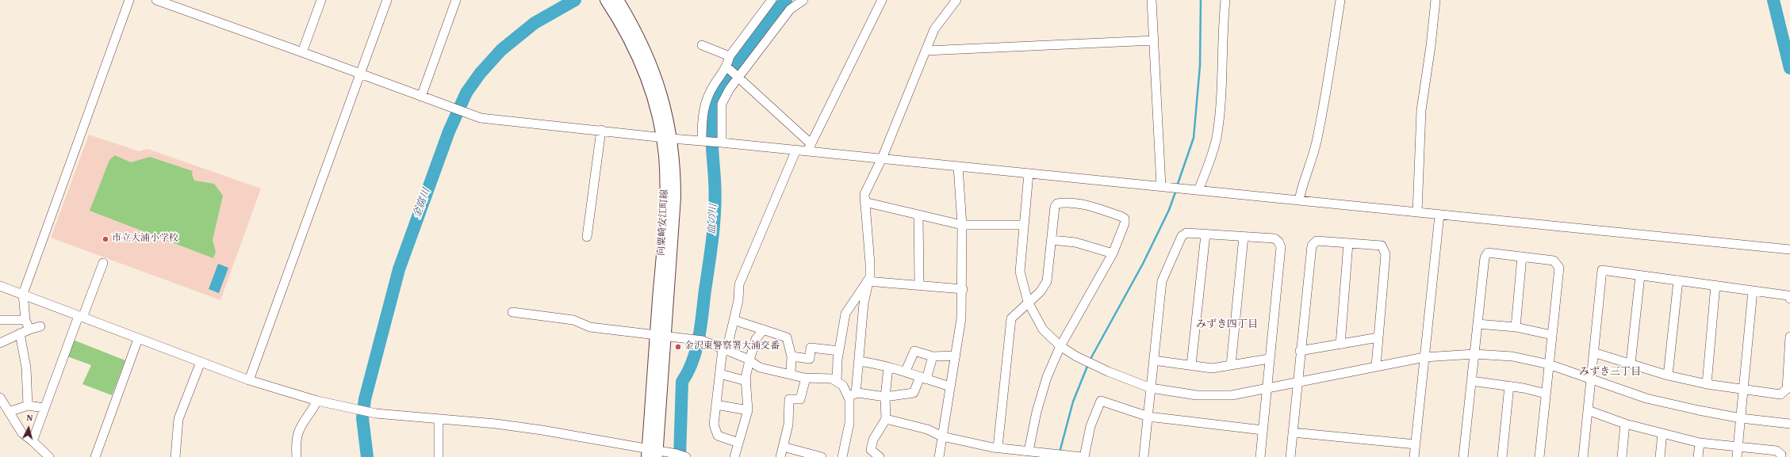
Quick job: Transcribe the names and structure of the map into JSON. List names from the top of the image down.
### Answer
{
  "streets": {
    "main road": ["向粟崎安江町線"]
  },
  "districts": ["みずき四丁目", "みずき三丁目"],
  "water": ["金腐川", "血の川"],
  "places": ["市立大浦小学校", "金沢東警察署大浦交番"],
  "north": "top"
}
